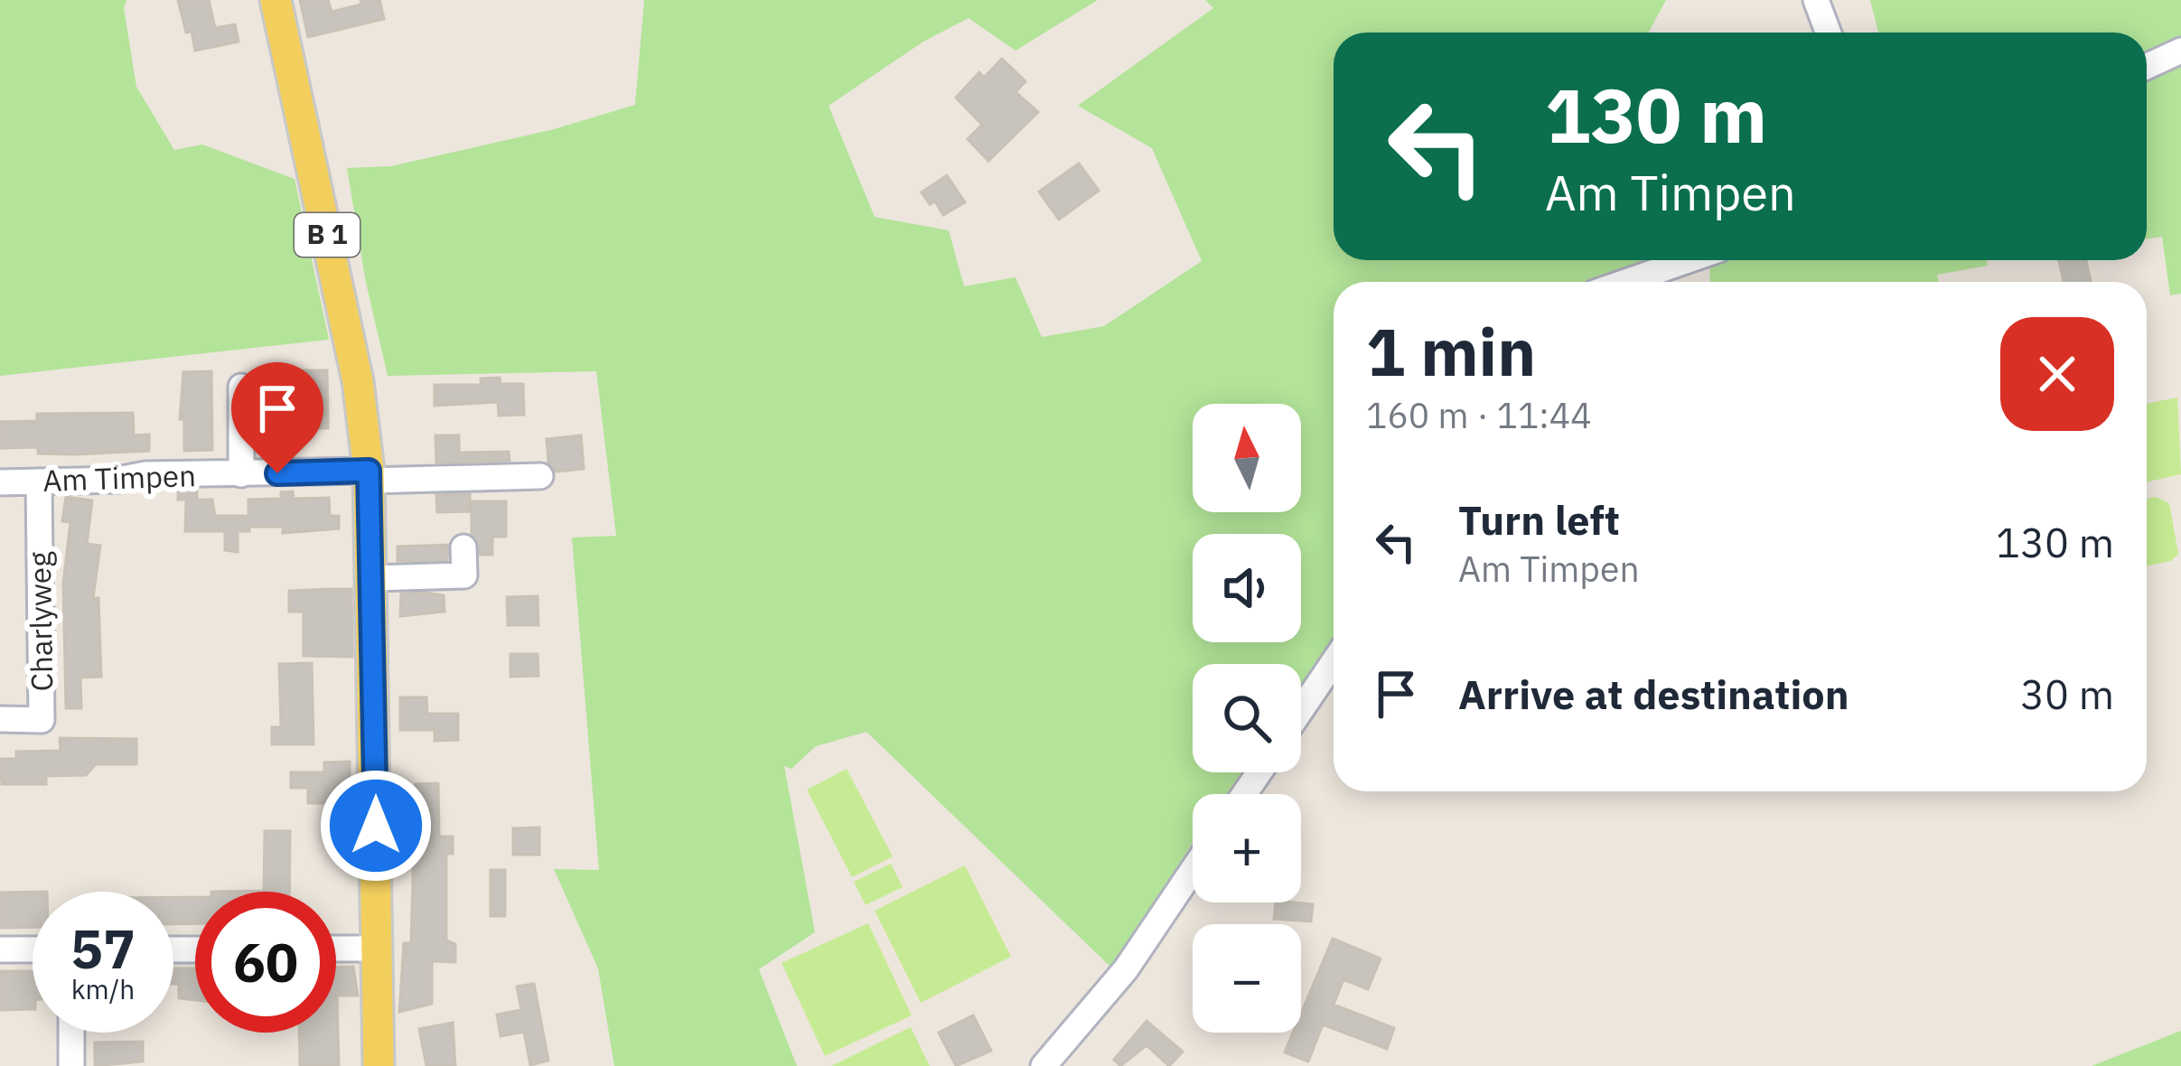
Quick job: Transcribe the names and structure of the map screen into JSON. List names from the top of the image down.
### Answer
{
  "streets": {
    "main road": ["B 1"],
    "street": ["Am Timpen", "Charlyweg"]
  },
  "crossings": [
    ["B 1", "Am Timpen"],
    ["Am Timpen", "Charlyweg"]
  ],
  "north": "top",
  "page": {
    "turn": ["130 m", "Am Timpen"],
    "heading": ["1 min", "160 m · 11:44"],
    "map_buttons": ["+", "−"],
    "list": [
      {
        "name": "Turn left",
        "note": "Am Timpen",
        "value": "130 m"
      },
      {
        "name": "Arrive at destination",
        "value": "30 m"
      }
    ],
    "speed": "57 km/h",
    "limit": "60"
  }
}
